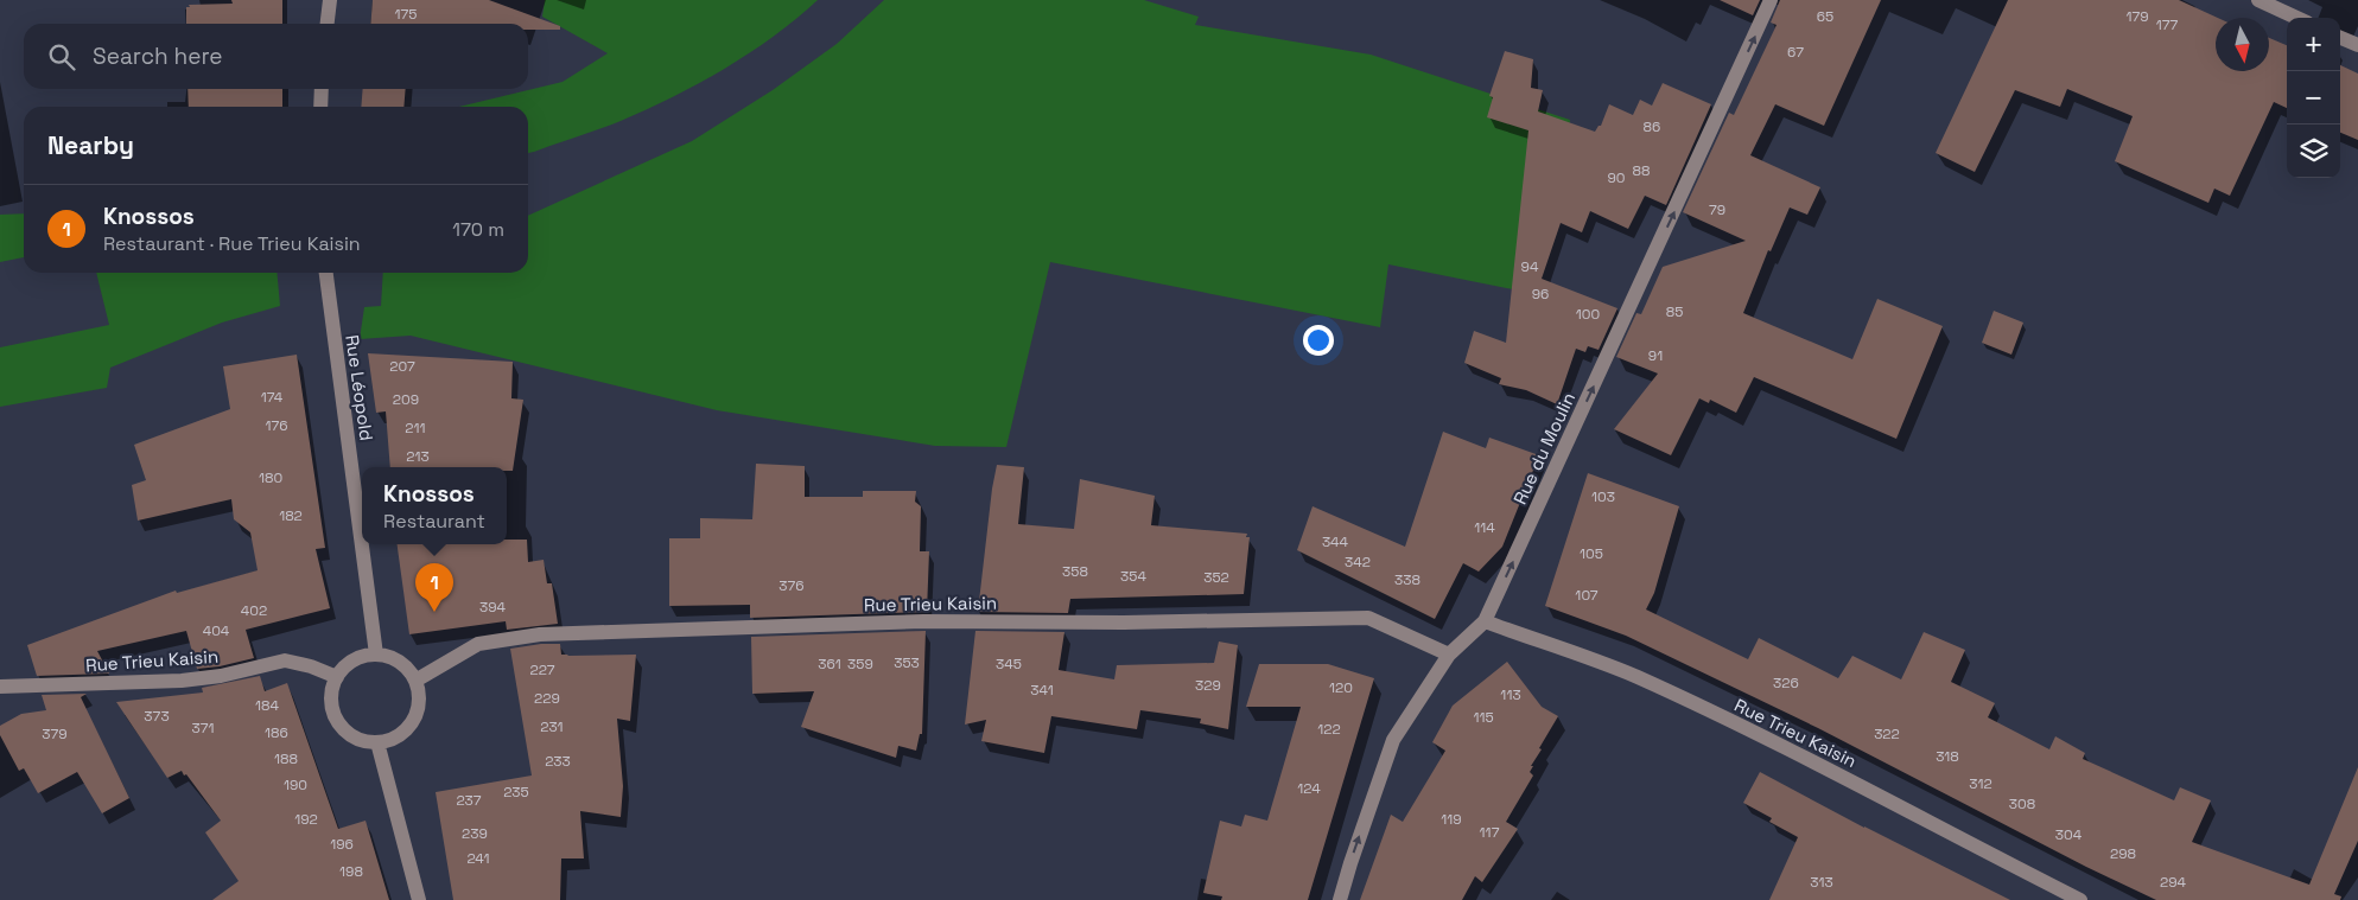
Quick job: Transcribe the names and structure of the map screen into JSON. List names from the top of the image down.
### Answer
{
  "streets": {
    "street": ["Rue Léopold", "Rue du Moulin", "Rue Trieu Kaisin"]
  },
  "crossings": [
    ["Rue Léopold", "Rue Trieu Kaisin"],
    ["Rue du Moulin", "Rue Trieu Kaisin"]
  ],
  "one_way": ["Rue du Moulin"],
  "house_numbers": [
    "175",
    "65",
    "179",
    "177",
    "67",
    "86",
    "88",
    "90",
    "79",
    "94",
    "96",
    "85",
    "100",
    "91",
    "207",
    "174",
    "209",
    "176",
    "211",
    "213",
    "180",
    "103",
    "182",
    "114",
    "344",
    "105",
    "342",
    "358",
    "354",
    "352",
    "338",
    "376",
    "107",
    "394",
    "402",
    "404",
    "353",
    "361",
    "359",
    "345",
    "227",
    "326",
    "329",
    "120",
    "341",
    "113",
    "229",
    "184",
    "373",
    "115",
    "231",
    "371",
    "122",
    "186",
    "379",
    "322",
    "318",
    "188",
    "233",
    "312",
    "190",
    "124",
    "235",
    "237",
    "308",
    "192",
    "119",
    "117",
    "239",
    "304",
    "196",
    "298",
    "241",
    "198",
    "313",
    "294"
  ],
  "north": "bottom",
  "page": {
    "map_buttons": ["+", "−"],
    "search": "Search here",
    "heading": "Nearby",
    "list": [
      {
        "mark": "1",
        "name": "Knossos",
        "note": "Restaurant · Rue Trieu Kaisin",
        "value": "170 m"
      }
    ],
    "popup": ["Knossos", "Restaurant"],
    "pins": "1"
  }
}
